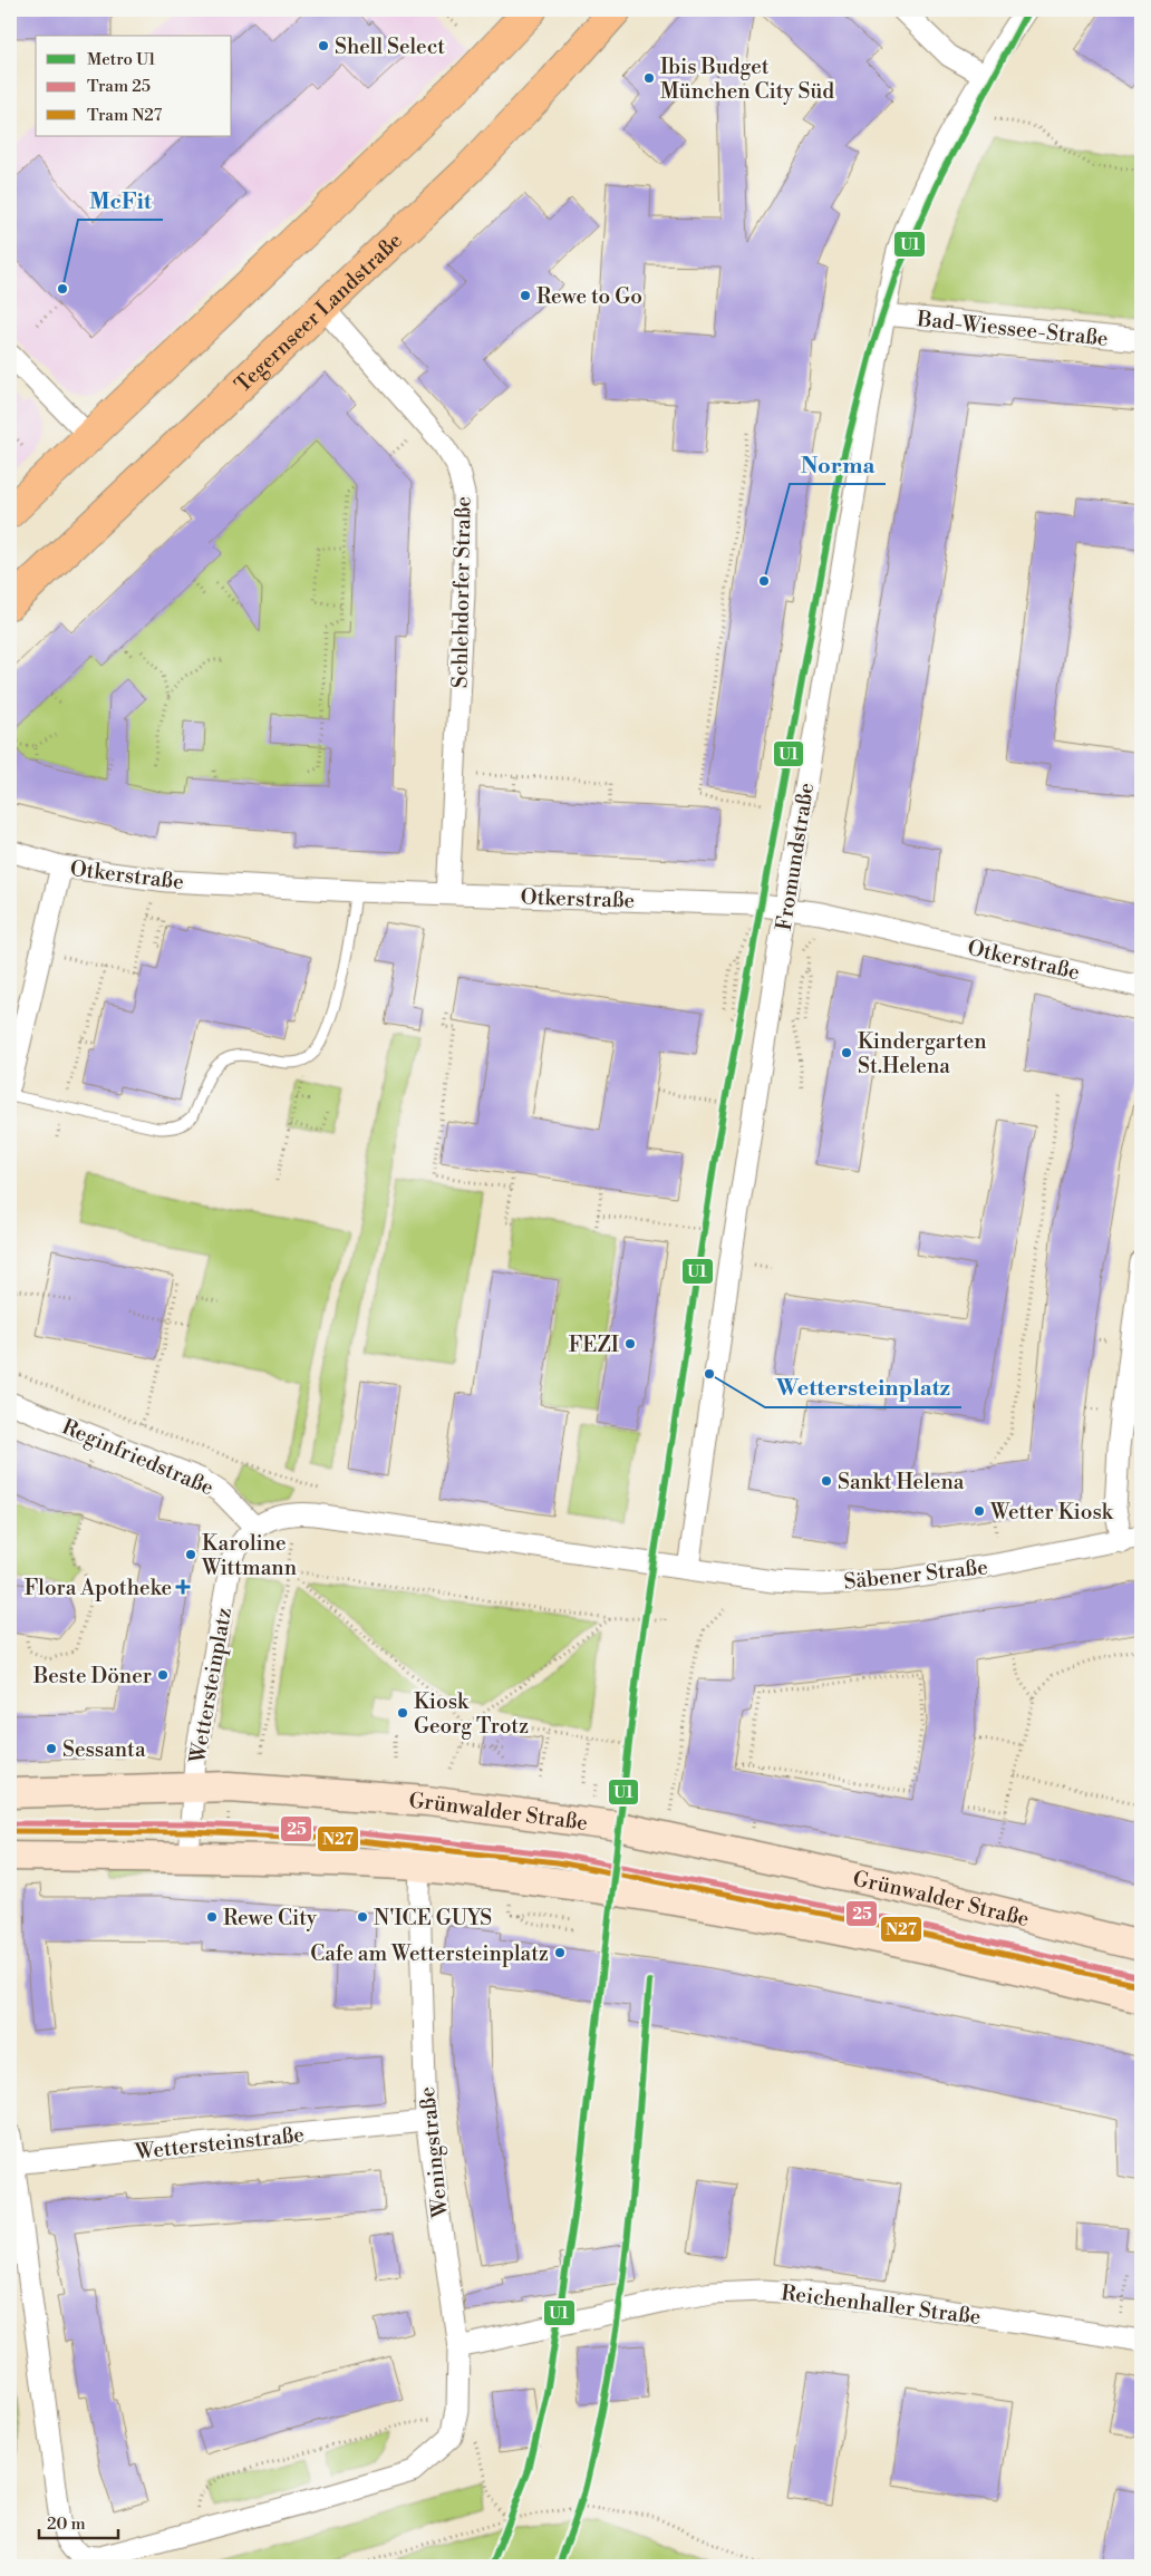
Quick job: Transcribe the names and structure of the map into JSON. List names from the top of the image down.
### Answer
{
  "streets": {
    "highway": ["Tegernseer Landstraße"],
    "main road": ["Grünwalder Straße"],
    "street": [
      "Bad-Wiessee-Straße",
      "Schlehdorfer Straße",
      "Fromundstraße",
      "Otkerstraße",
      "Reginfriedstraße",
      "Säbener Straße",
      "Wettersteinplatz",
      "Wettersteinstraße",
      "Weningstraße",
      "Reichenhaller Straße"
    ]
  },
  "crossings": [
    ["Tegernseer Landstraße", "Schlehdorfer Straße"],
    ["Bad-Wiessee-Straße", "Fromundstraße"],
    ["Schlehdorfer Straße", "Otkerstraße"],
    ["Fromundstraße", "Otkerstraße"],
    ["Fromundstraße", "Säbener Straße"],
    ["Fromundstraße", "Wettersteinplatz"],
    ["Reginfriedstraße", "Wettersteinplatz"],
    ["Säbener Straße", "Wettersteinplatz"],
    ["Wettersteinplatz", "Grünwalder Straße"],
    ["Wettersteinstraße", "Weningstraße"],
    ["Weningstraße", "Reichenhaller Straße"]
  ],
  "places": {
    "other": [
      "Shell Select",
      "Ibis Budget München City Süd",
      "McFit",
      "Rewe to Go",
      "Norma",
      "Kindergarten St.Helena",
      "FEZI",
      "Wettersteinplatz",
      "Sankt Helena",
      "Wetter Kiosk",
      "Karoline Wittmann",
      "Beste Döner",
      "Kiosk Georg Trotz",
      "Sessanta",
      "Rewe City",
      "N'ICE GUYS",
      "Cafe am Wettersteinplatz"
    ],
    "health": ["Flora Apotheke"]
  },
  "lines": ["metro line U1", "tram line 25", "tram line N27"],
  "legend": ["Metro U1", "Tram 25", "Tram N27"],
  "scale_bar": "20 m"
}
